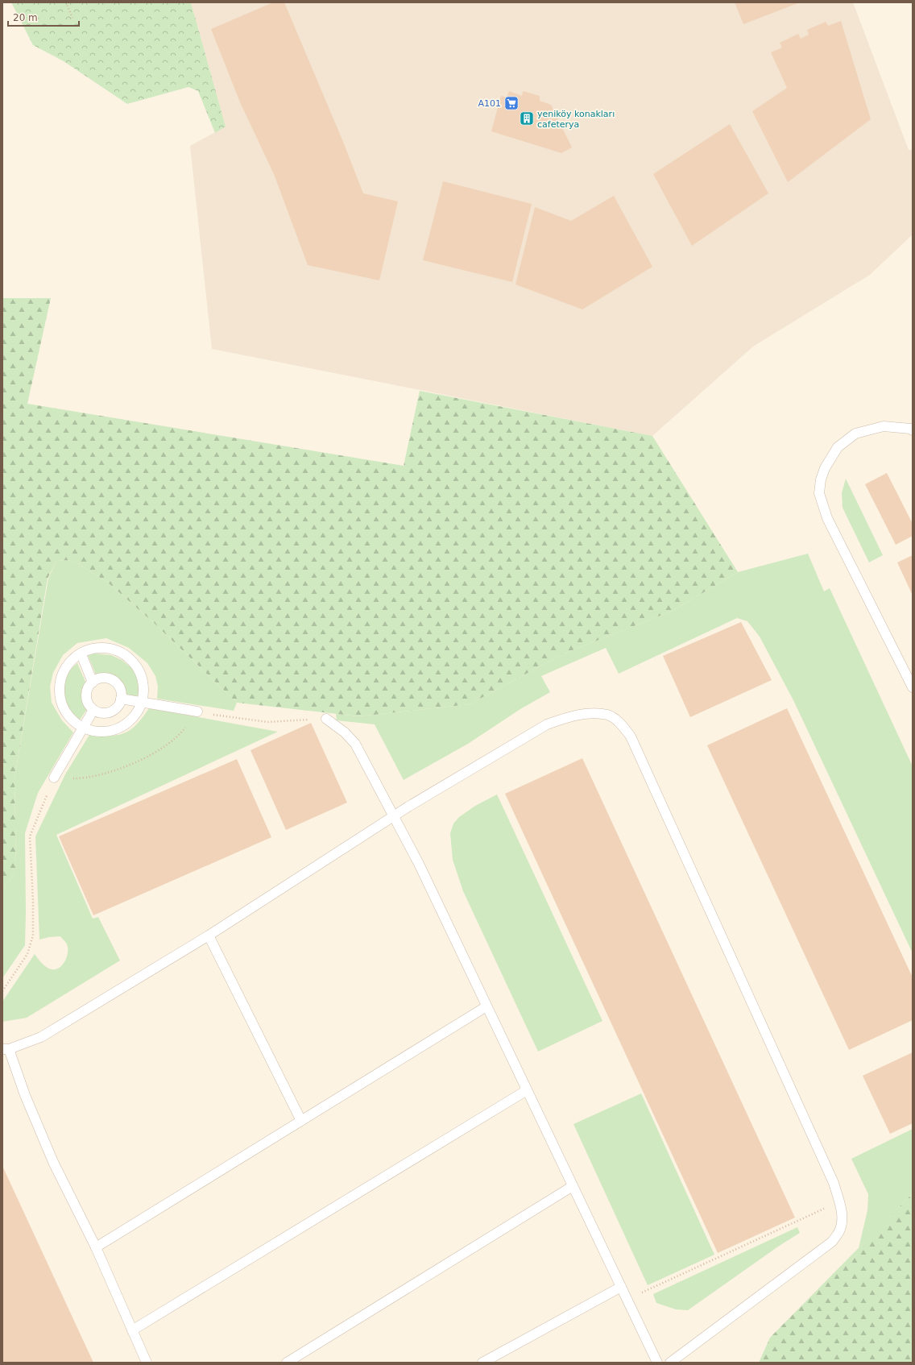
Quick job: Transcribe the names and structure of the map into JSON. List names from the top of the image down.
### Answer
{
  "places": {
    "supermarket": ["A101"],
    "building": ["yeniköy konakları cafeterya"]
  },
  "scale_bar": "20 m"
}
